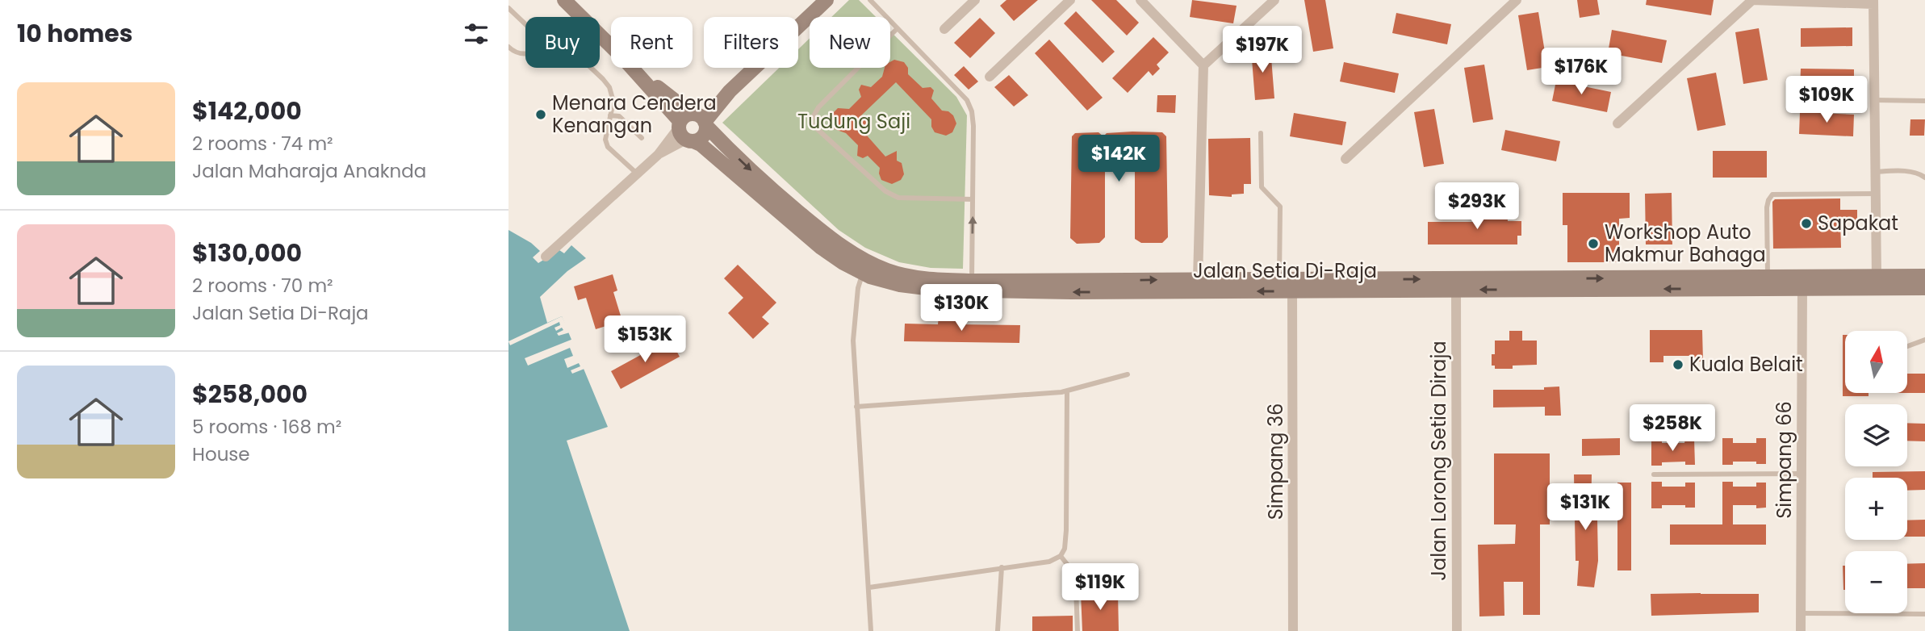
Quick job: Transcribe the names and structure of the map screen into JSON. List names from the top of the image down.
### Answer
{
  "streets": {
    "main road": ["Jalan Setia Di-Raja"],
    "street": ["Simpang 66", "Jalan Lorong Setia Diraja", "Simpang 36"]
  },
  "crossings": [
    ["Jalan Setia Di-Raja", "Simpang 66"],
    ["Jalan Setia Di-Raja", "Jalan Lorong Setia Diraja"],
    ["Jalan Setia Di-Raja", "Simpang 36"]
  ],
  "parks": ["Tudung Saji"],
  "places": [
    "Menara Cendera Kenangan",
    "Sapakat",
    "Workshop Auto Makmur Bahaga",
    "Kuala Belait"
  ],
  "north": "top",
  "page": {
    "heading": "10 homes",
    "chip": [
      "Buy",
      "Rent",
      "Filters",
      "New"
    ],
    "price": [
      "$197K",
      "$176K",
      "$109K",
      "$142K",
      "$293K",
      "$130K",
      "$153K",
      "$258K",
      "$131K",
      "$119K"
    ],
    "list": [
      {
        "name": "$142,000",
        "note": "2 rooms · 74 m² · Jalan Maharaja Anaknda"
      },
      {
        "name": "$130,000",
        "note": "2 rooms · 70 m² · Jalan Setia Di-Raja"
      },
      {
        "name": "$258,000",
        "note": "5 rooms · 168 m² · House"
      }
    ],
    "map_buttons": ["+", "−"]
  }
}
